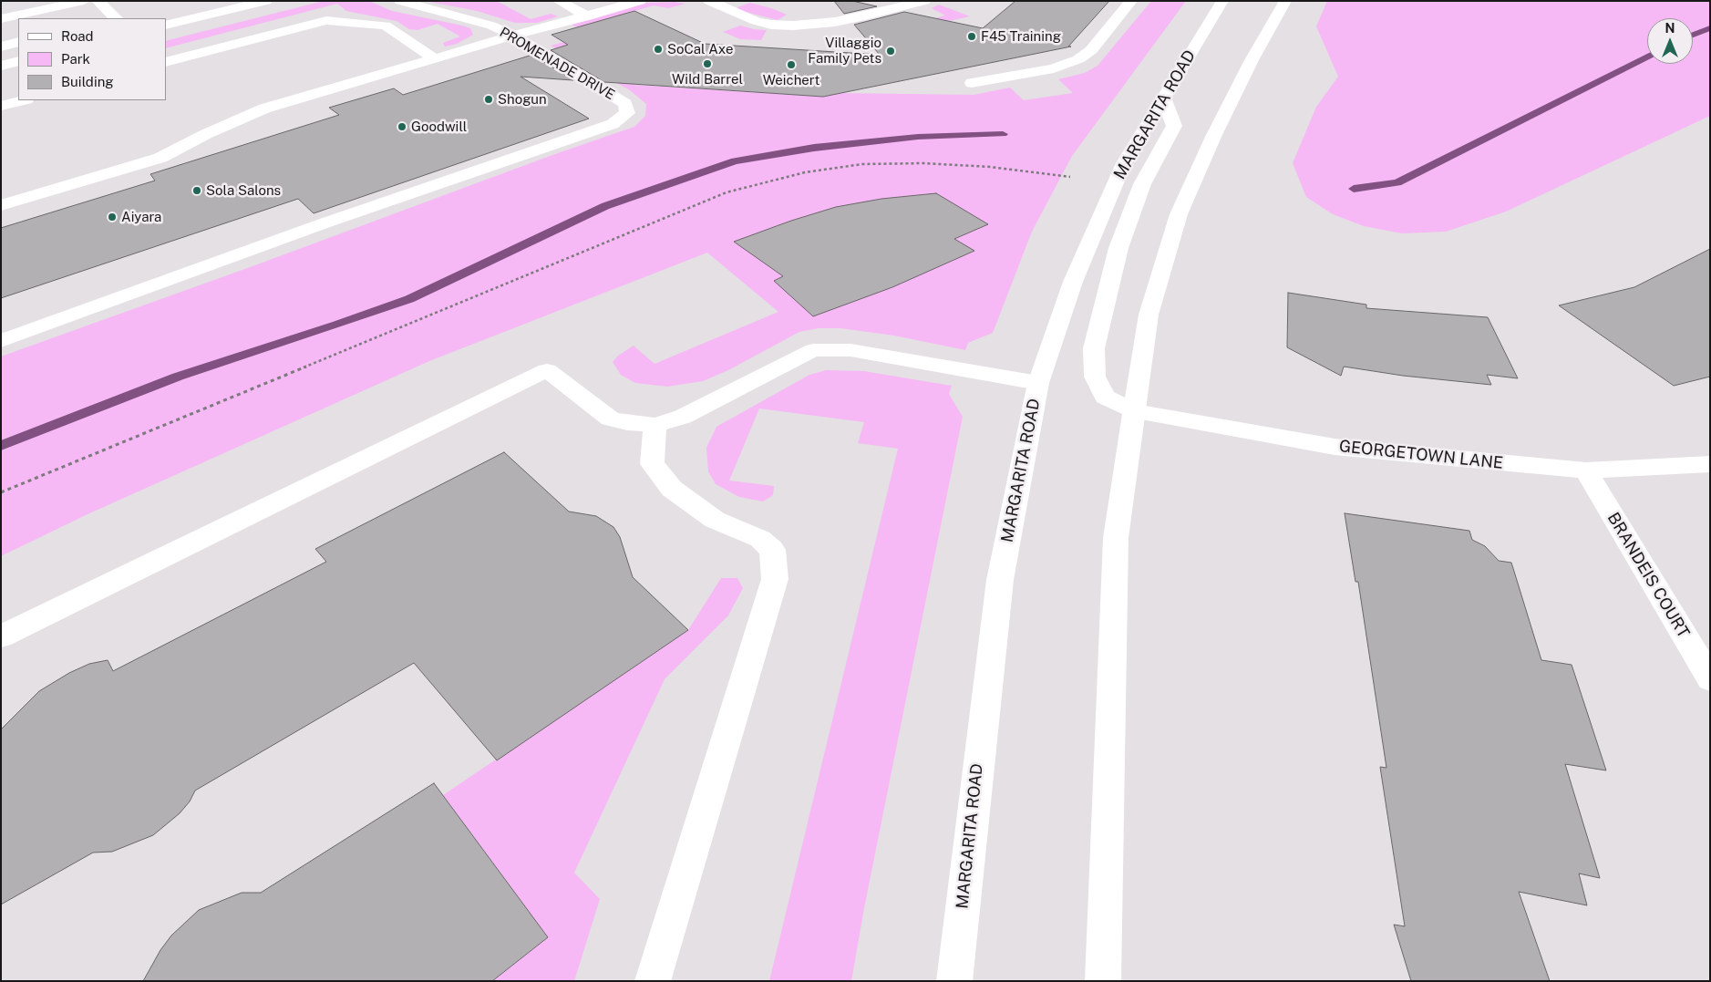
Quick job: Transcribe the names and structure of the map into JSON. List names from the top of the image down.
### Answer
{
  "streets": {
    "main road": [
      "PROMENADE DRIVE",
      "MARGARITA ROAD",
      "GEORGETOWN LANE",
      "BRANDEIS COURT"
    ]
  },
  "crossings": [
    ["MARGARITA ROAD", "GEORGETOWN LANE"],
    ["GEORGETOWN LANE", "BRANDEIS COURT"]
  ],
  "places": [
    "F45 Training",
    "SoCal Axe",
    "Villaggio Family Pets",
    "Wild Barrel",
    "Weichert",
    "Shogun",
    "Goodwill",
    "Sola Salons",
    "Aiyara"
  ],
  "legend": ["Road", "Park", "Building"],
  "north": "top"
}
